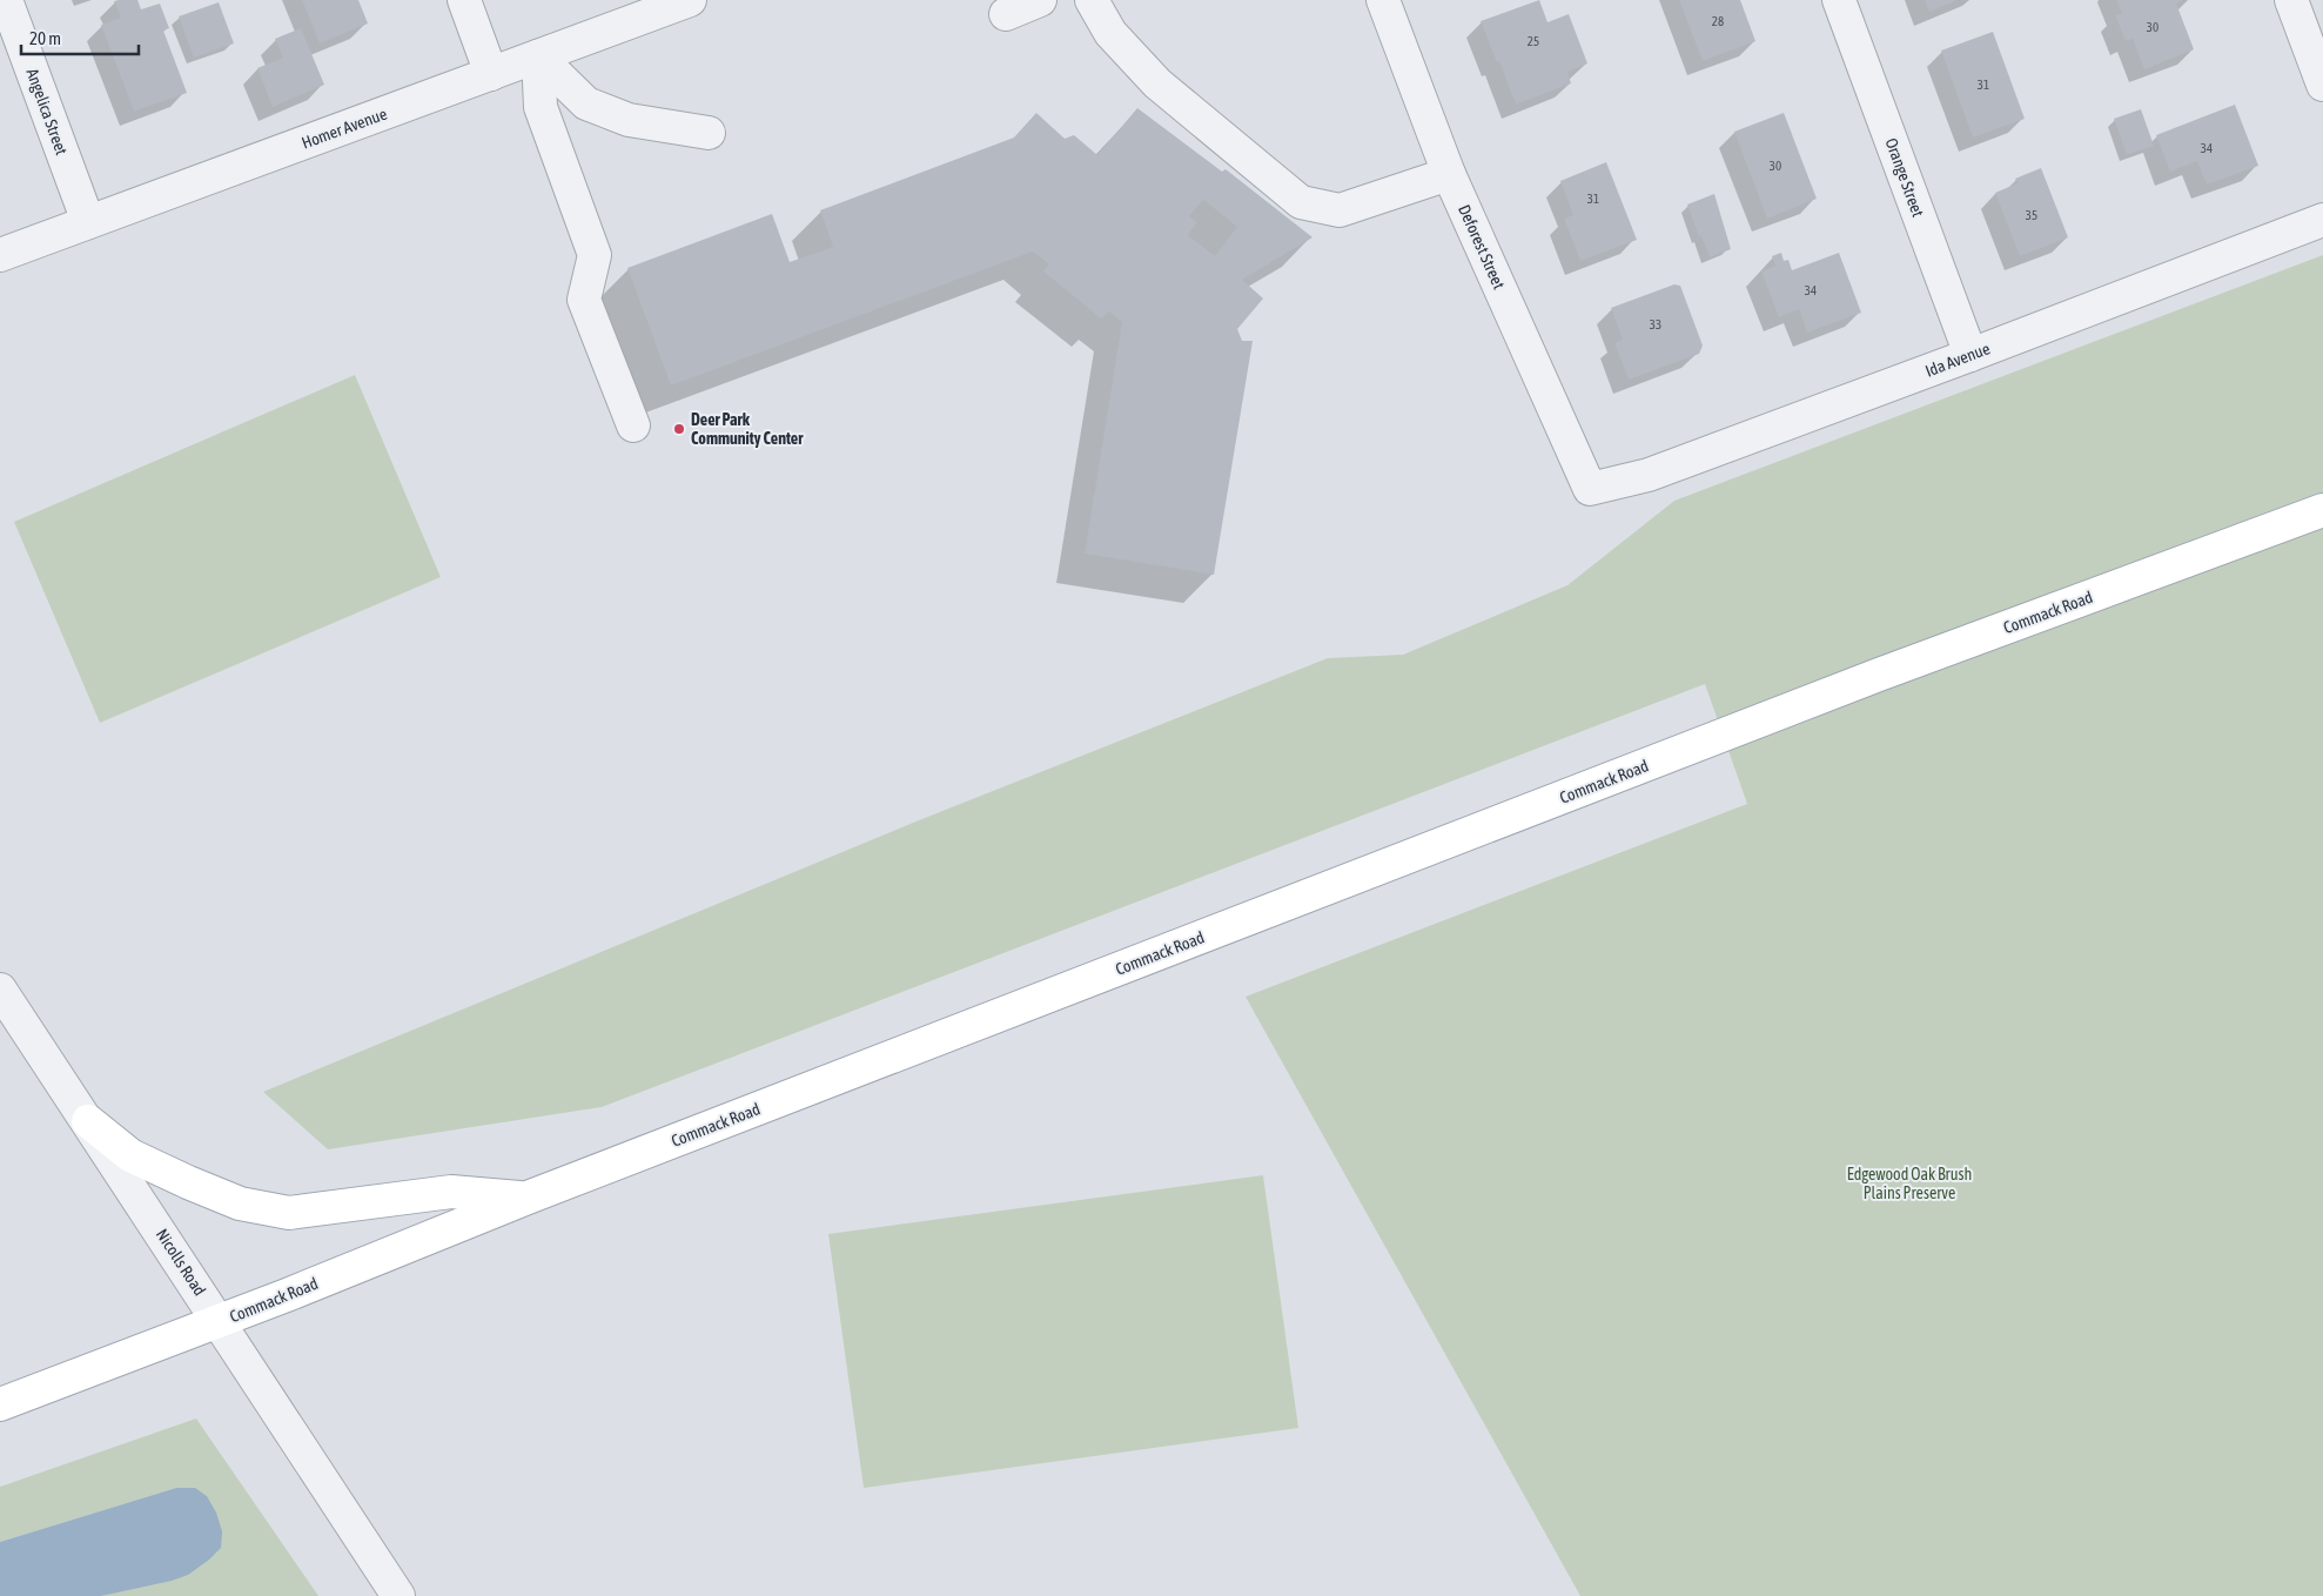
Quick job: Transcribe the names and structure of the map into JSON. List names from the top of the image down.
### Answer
{
  "streets": {
    "main road": ["Commack Road"],
    "street": [
      "Angelica Street",
      "Homer Avenue",
      "Orange Street",
      "Deforest Street",
      "Ida Avenue",
      "Nicolls Road"
    ]
  },
  "crossings": [
    ["Angelica Street", "Homer Avenue"],
    ["Orange Street", "Ida Avenue"],
    ["Deforest Street", "Ida Avenue"],
    ["Commack Road", "Nicolls Road"]
  ],
  "parks": ["Edgewood Oak Brush Plains Preserve"],
  "places": ["Deer Park Community Center"],
  "house_numbers": [
    "28",
    "30",
    "25",
    "31",
    "34",
    "30",
    "31",
    "35",
    "34",
    "33"
  ],
  "scale_bar": "20 m"
}
